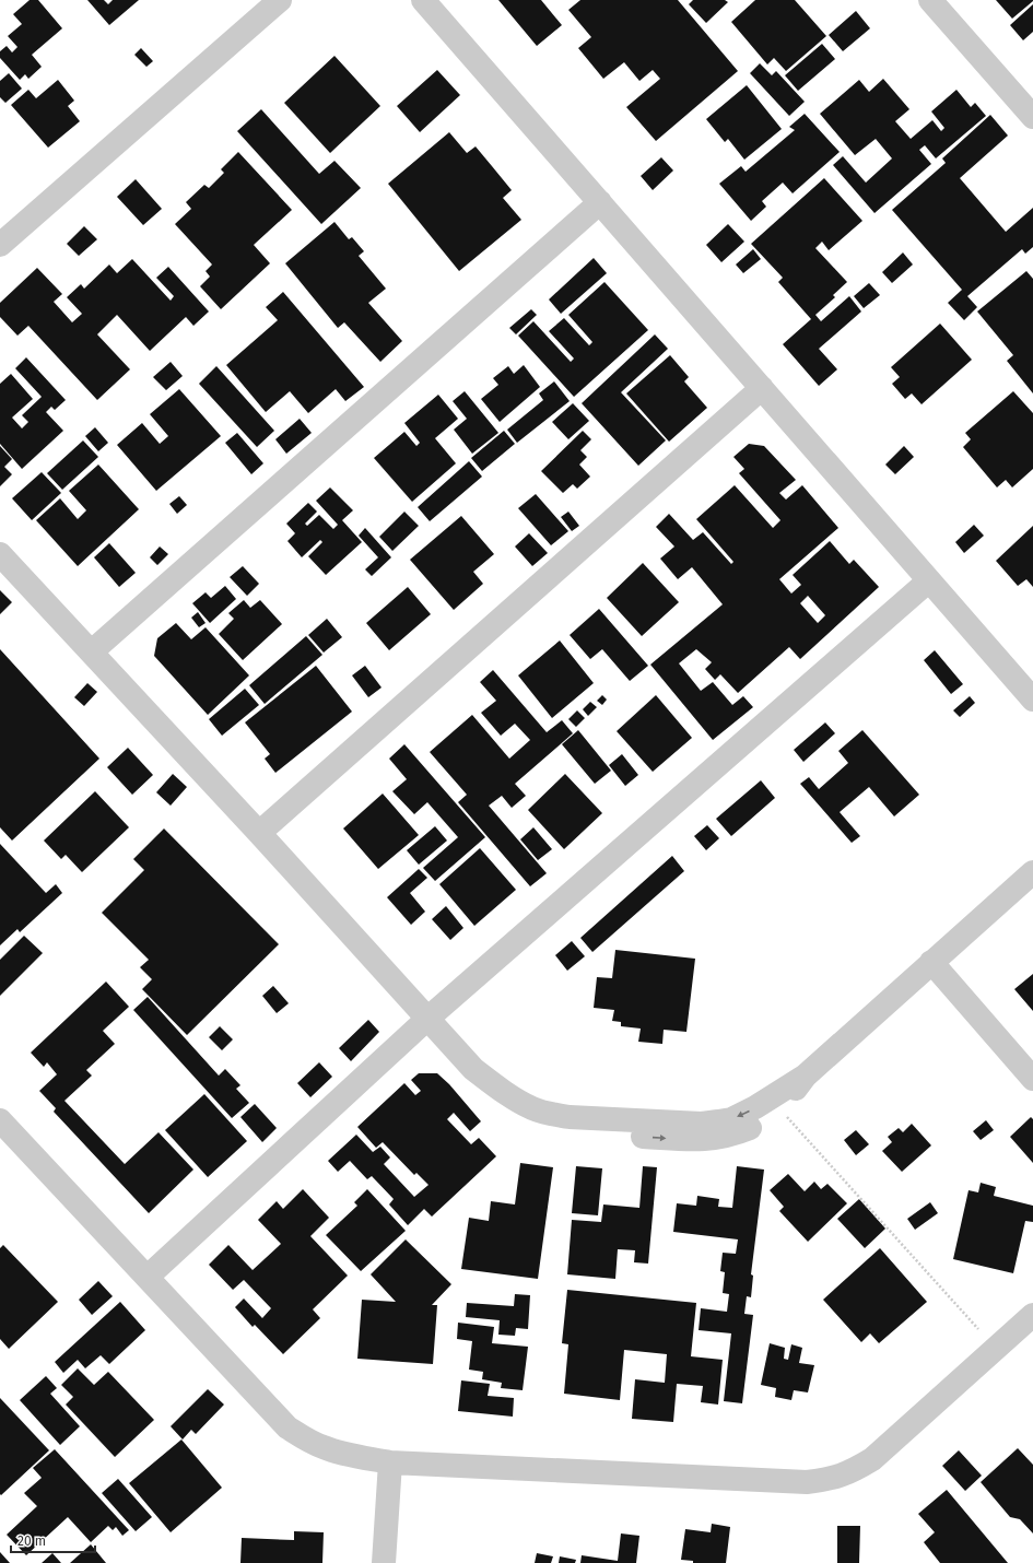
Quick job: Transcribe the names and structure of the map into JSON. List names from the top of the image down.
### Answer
{
  "scale_bar": "20 m"
}
